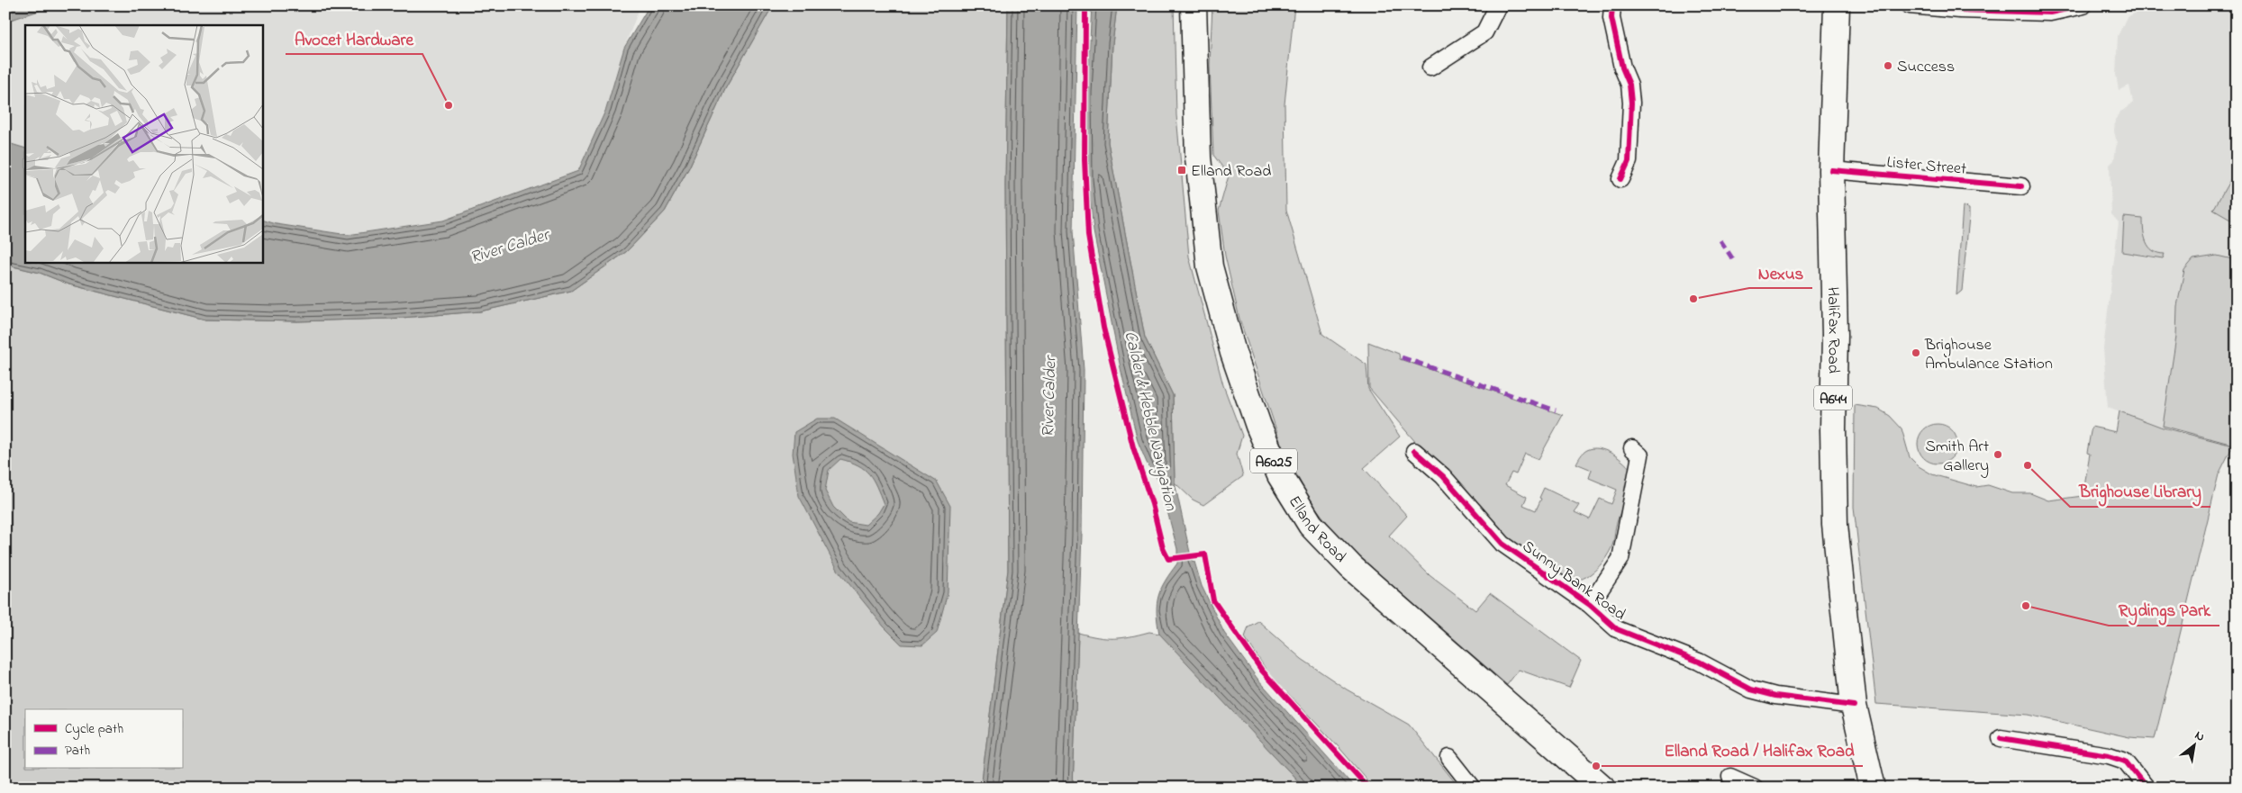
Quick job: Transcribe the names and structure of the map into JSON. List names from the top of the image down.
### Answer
{
  "streets": {
    "main road": [
      "Halifax Road",
      "A644",
      "A6025",
      "Elland Road"
    ],
    "street": ["Lister Street", "Sunny Bank Road"]
  },
  "crossings": [
    ["Lister Street", "Halifax Road"],
    ["Halifax Road", "Sunny Bank Road"]
  ],
  "water": ["River Calder", "Calder & Hebble Navigation"],
  "places": {
    "other": [
      "Success",
      "Avocet Hardware",
      "Nexus",
      "Brighouse Ambulance Station",
      "Smith Art Gallery",
      "Brighouse Library",
      "Rydings Park",
      "Elland Road / Halifax Road"
    ],
    "transit": ["Elland Road"]
  },
  "legend": ["Cycle path", "Path"],
  "north": "top right"
}
